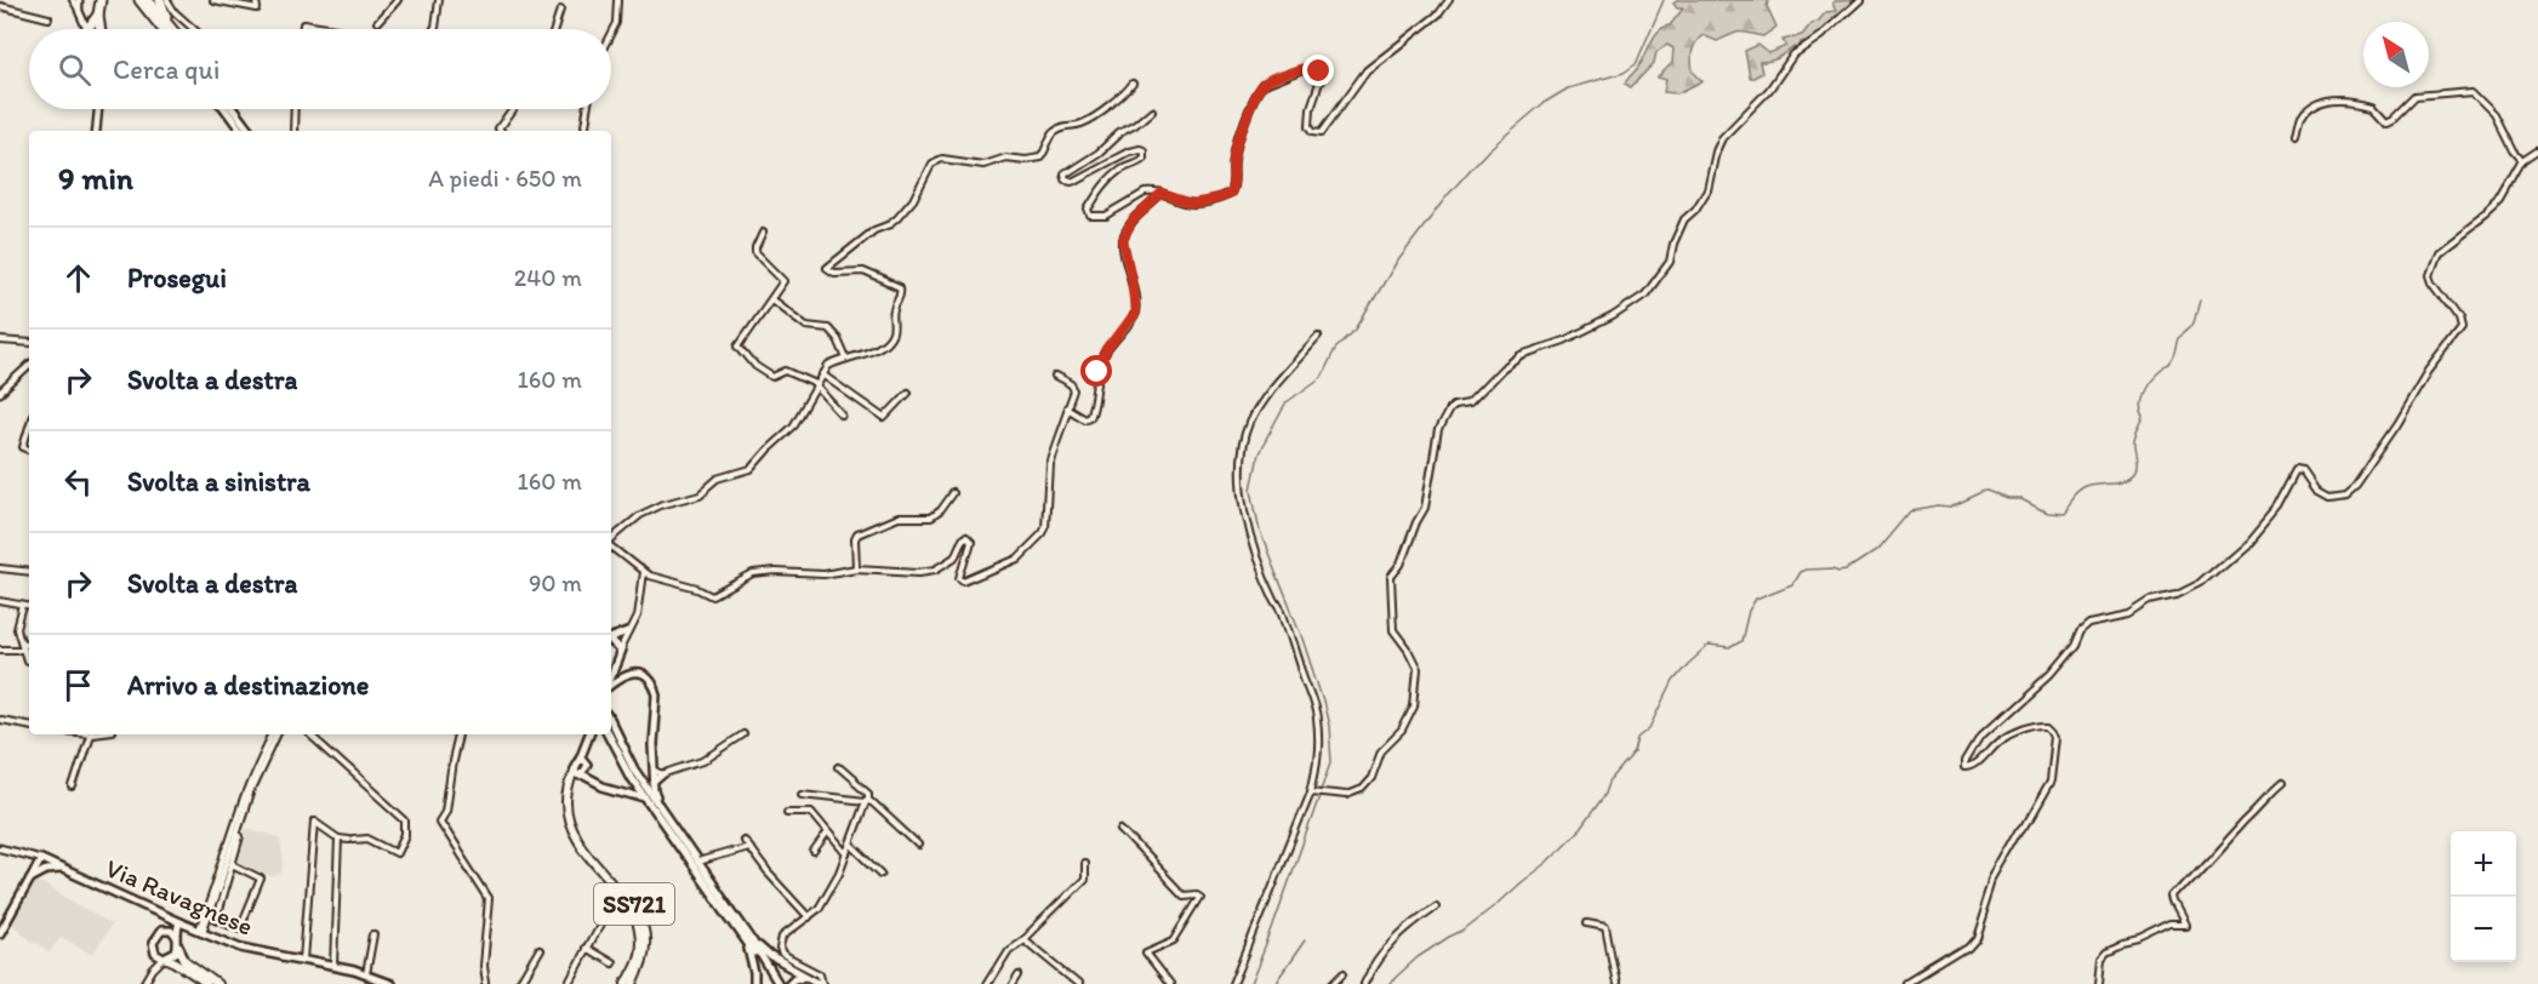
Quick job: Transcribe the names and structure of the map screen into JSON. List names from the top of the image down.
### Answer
{
  "streets": {
    "highway": ["SS721"],
    "main road": ["Via Ravagnese"]
  },
  "north": "top left",
  "page": {
    "search": "Cerca qui",
    "heading": ["9 min", "A piedi · 650 m"],
    "list": [
      ["Prosegui", "240 m"],
      ["Svolta a destra", "160 m"],
      ["Svolta a sinistra", "160 m"],
      ["Svolta a destra", "90 m"],
      "Arrivo a destinazione"
    ],
    "map_buttons": ["+", "−"]
  }
}
